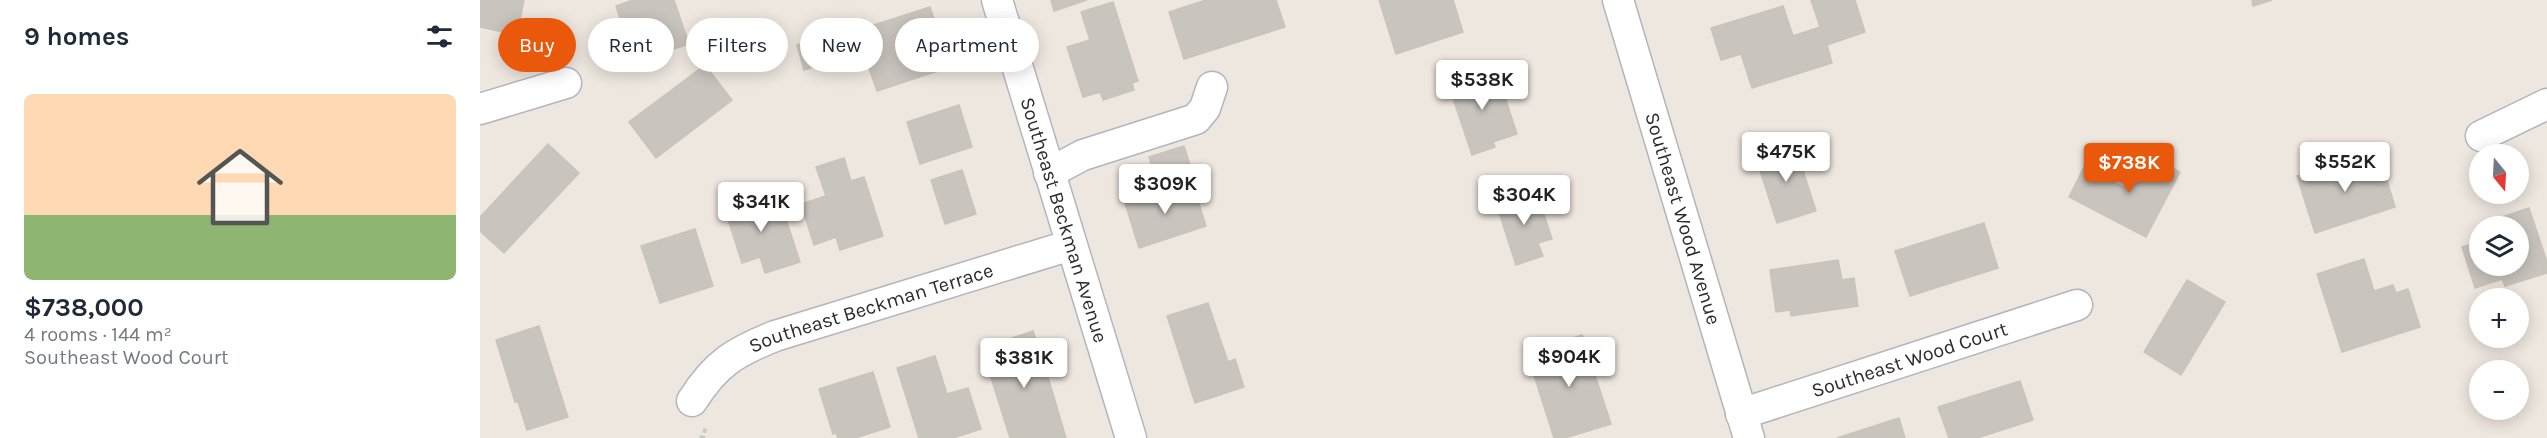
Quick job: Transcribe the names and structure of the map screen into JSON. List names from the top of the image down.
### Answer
{
  "streets": {
    "street": [
      "Southeast Beckman Avenue",
      "Southeast Wood Avenue",
      "Southeast Beckman Terrace",
      "Southeast Wood Court"
    ]
  },
  "crossings": [
    ["Southeast Beckman Avenue", "Southeast Beckman Terrace"],
    ["Southeast Wood Avenue", "Southeast Wood Court"]
  ],
  "north": "bottom",
  "page": {
    "heading": "9 homes",
    "chip": [
      "Buy",
      "Rent",
      "Filters",
      "New",
      "Apartment"
    ],
    "price": [
      "$538K",
      "$475K",
      "$552K",
      "$738K",
      "$309K",
      "$304K",
      "$341K",
      "$904K",
      "$381K"
    ],
    "list": [
      {
        "name": "$738,000",
        "note": "4 rooms · 144 m² · Southeast Wood Court"
      }
    ],
    "map_buttons": ["+", "−"]
  }
}
